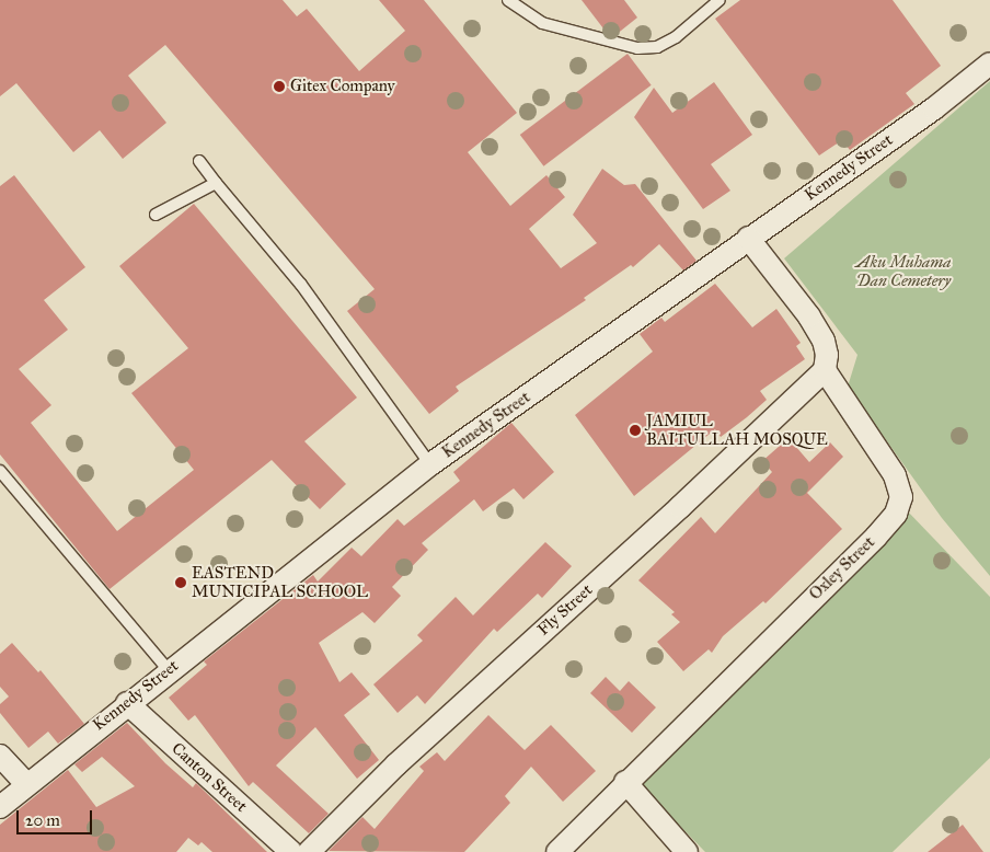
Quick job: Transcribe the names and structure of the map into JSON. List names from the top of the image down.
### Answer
{
  "streets": {
    "street": [
      "Kennedy Street",
      "Oxley Street",
      "Fly Street",
      "Canton Street"
    ]
  },
  "crossings": [
    ["Kennedy Street", "Canton Street"],
    ["Oxley Street", "Fly Street"]
  ],
  "parks": ["Aku Muhama Dan Cemetery"],
  "places": ["Gitex Company", "JAMIUL BAITULLAH MOSQUE", "EASTEND MUNICIPAL SCHOOL"],
  "scale_bar": "20 m"
}
